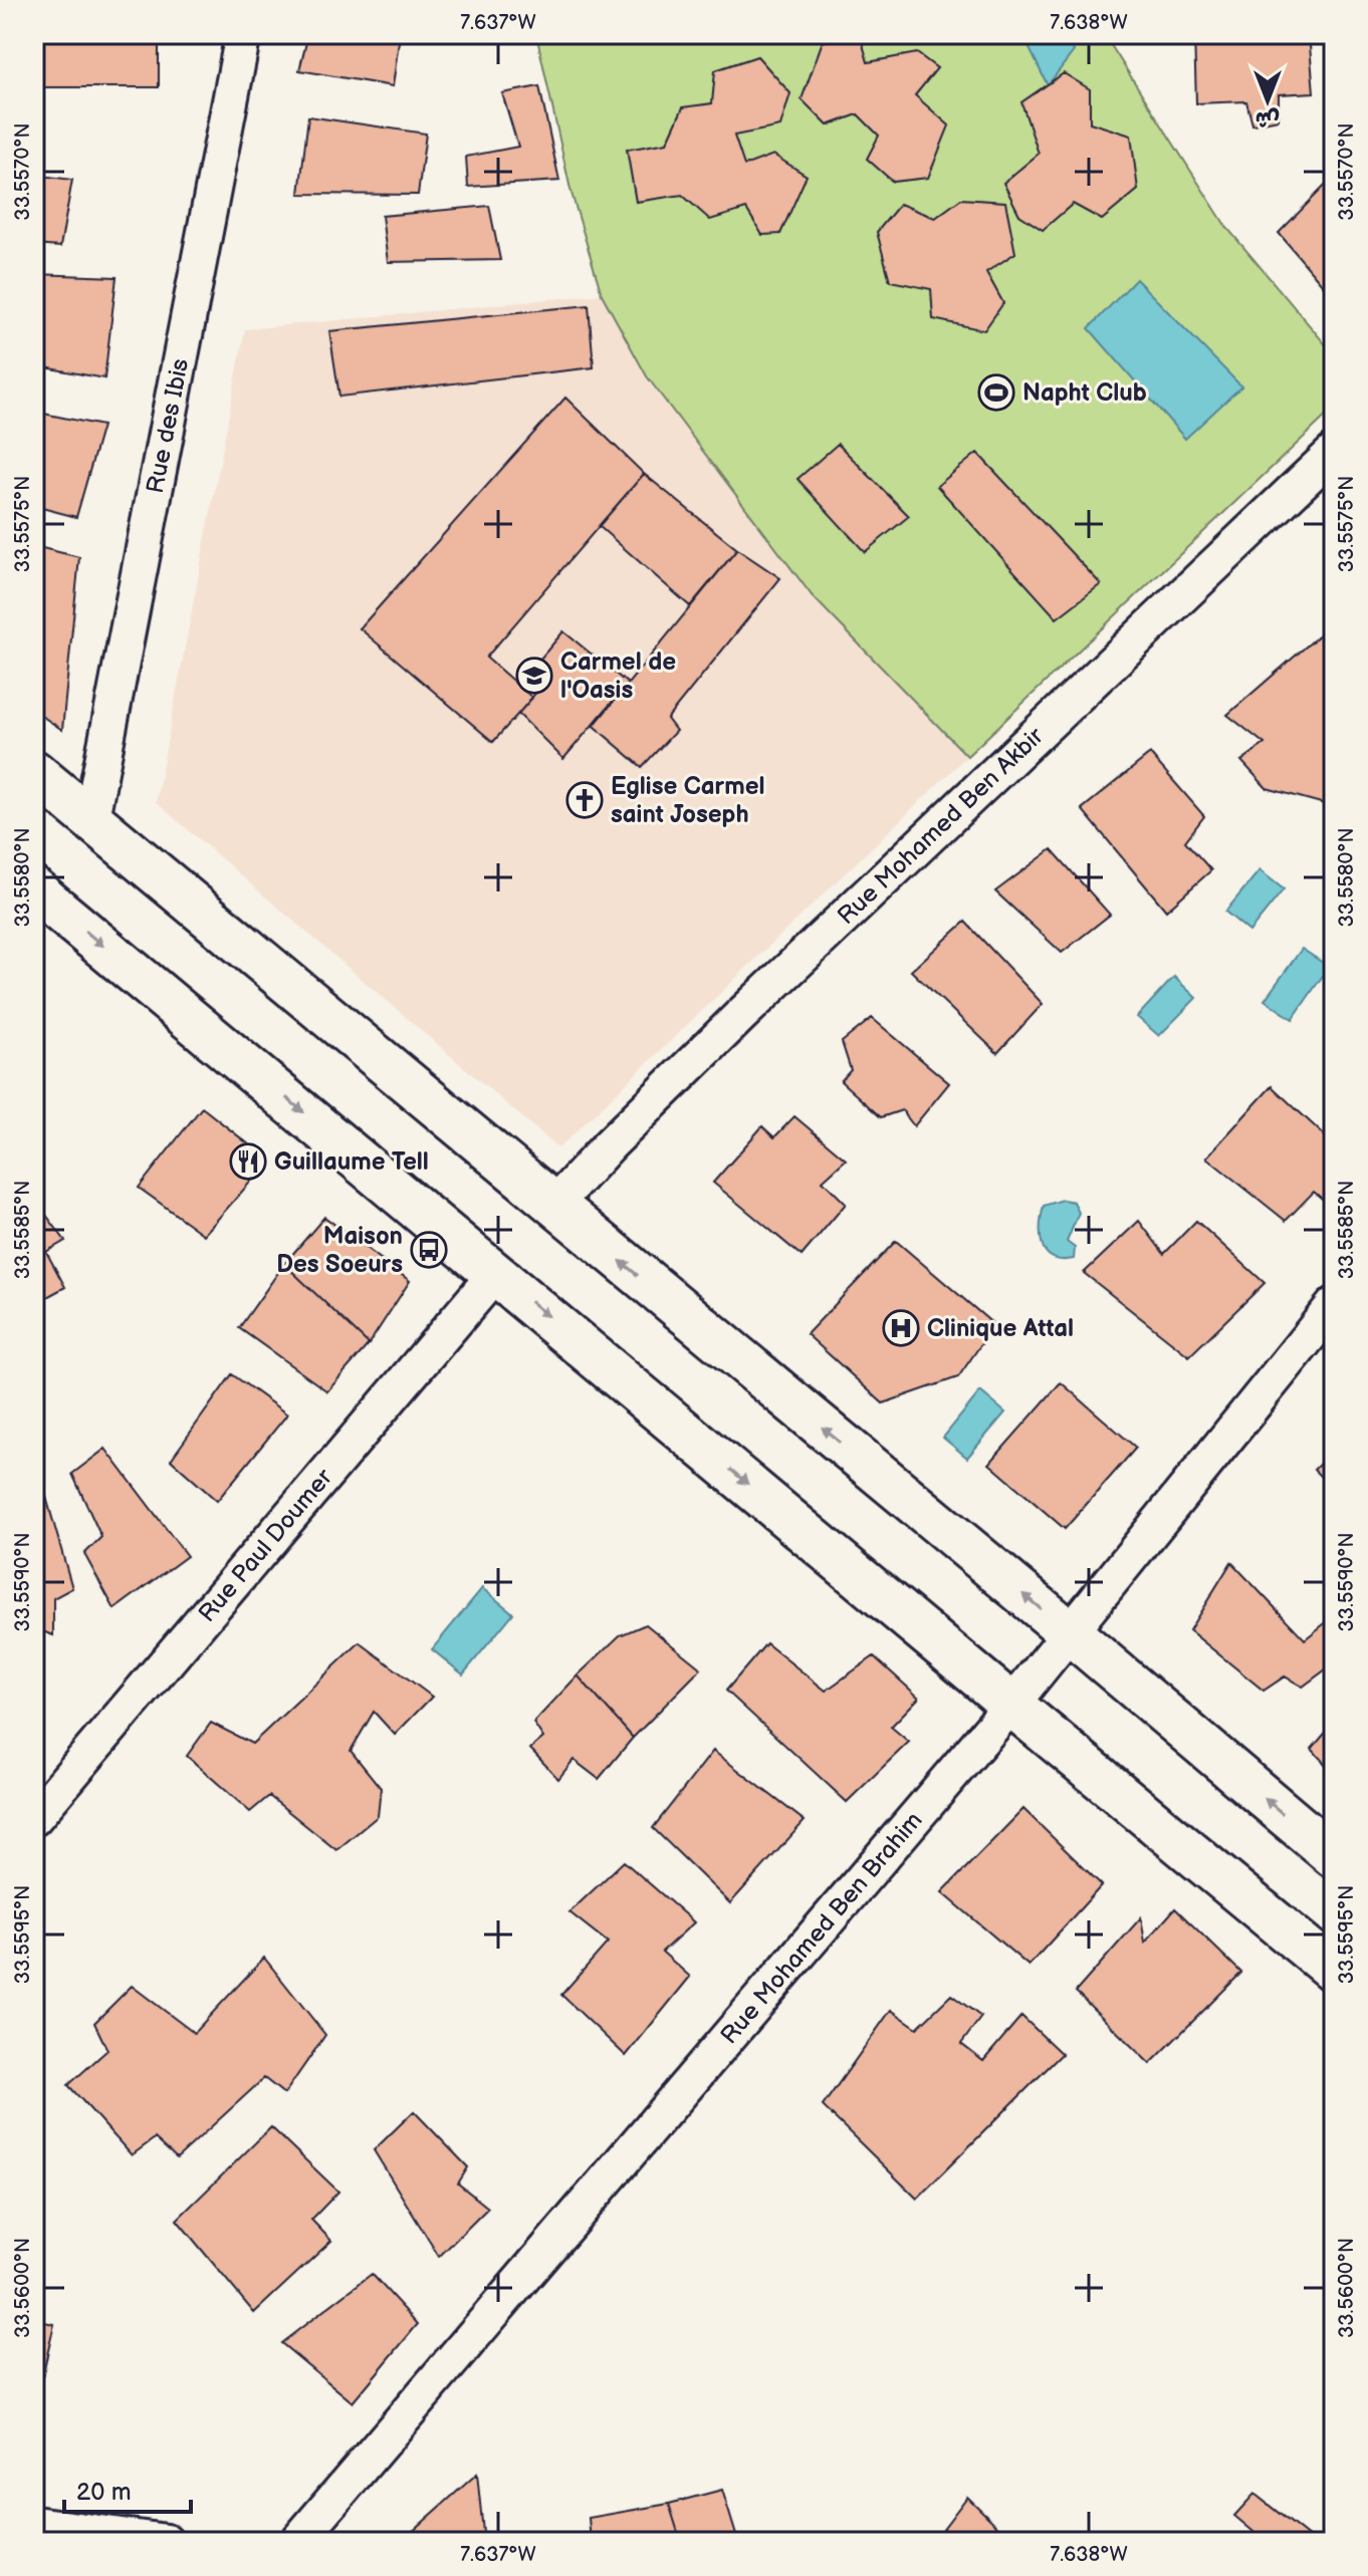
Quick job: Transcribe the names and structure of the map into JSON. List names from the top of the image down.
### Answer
{
  "streets": {
    "street": [
      "Rue des Ibis",
      "Rue Mohamed Ben Akbir",
      "Rue Paul Doumer",
      "Rue Mohamed Ben Brahim"
    ]
  },
  "places": {
    "sports": ["Napht Club"],
    "school or university": ["Carmel de l'Oasis"],
    "church": ["Eglise Carmel saint Joseph"],
    "restaurant": ["Guillaume Tell"],
    "bus stop": ["Maison Des Soeurs"],
    "hospital": ["Clinique Attal"]
  },
  "scale_bar": "20 m",
  "north": "bottom",
  "coordinates": [
    "7.637°W",
    "7.638°W",
    "33.5570°N",
    "33.5575°N",
    "33.5580°N",
    "33.5585°N",
    "33.5590°N",
    "33.5595°N",
    "33.5600°N"
  ]
}
